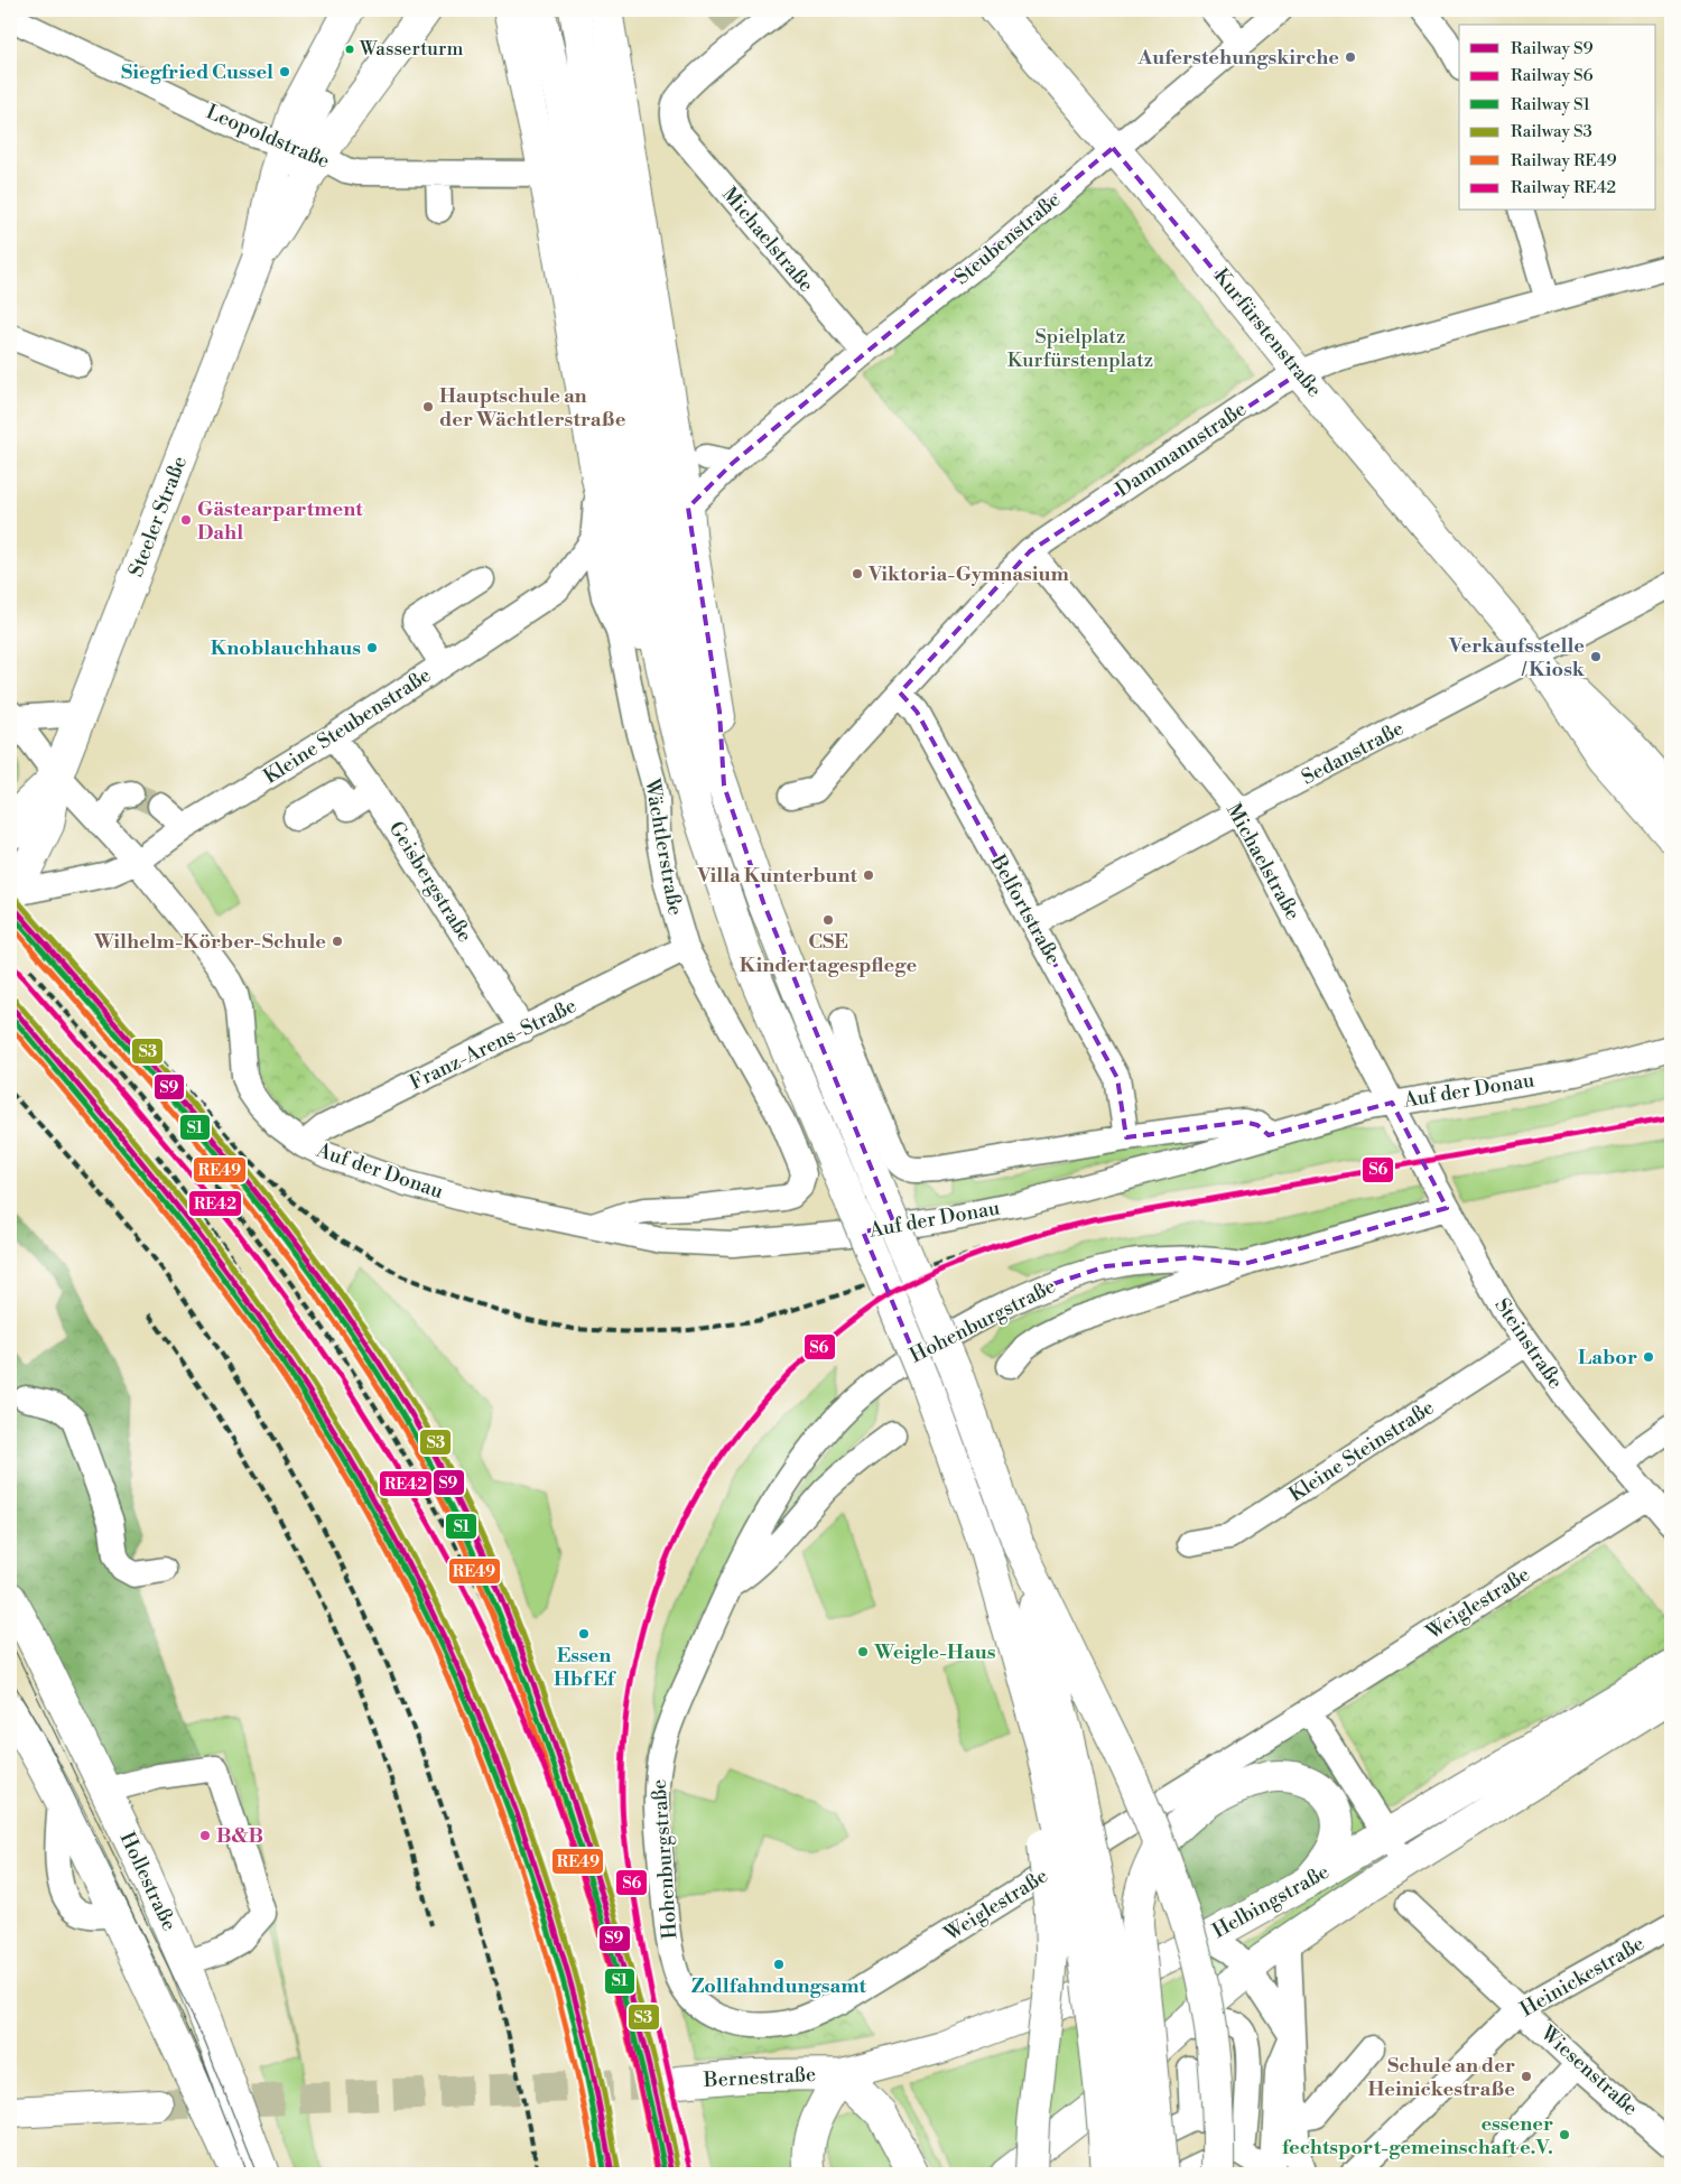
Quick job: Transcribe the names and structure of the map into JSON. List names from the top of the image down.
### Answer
{
  "streets": {
    "main road": [
      "Kurfürstenstraße",
      "Steeler Straße",
      "Hollestraße",
      "Helbingstraße",
      "Bernestraße"
    ],
    "street": [
      "Leopoldstraße",
      "Steubenstraße",
      "Michaelstraße",
      "Dammannstraße",
      "Kleine Steubenstraße",
      "Sedanstraße",
      "Wächtlerstraße",
      "Geisbergstraße",
      "Belfortstraße",
      "Franz-Arens-Straße",
      "Auf der Donau",
      "Hohenburgstraße",
      "Steinstraße",
      "Kleine Steinstraße",
      "Weiglestraße",
      "Heinickestraße",
      "Wiesenstraße"
    ]
  },
  "crossings": [
    ["Leopoldstraße", "Steeler Straße"],
    ["Steubenstraße", "Michaelstraße"],
    ["Steubenstraße", "Kurfürstenstraße"],
    ["Michaelstraße", "Dammannstraße"],
    ["Michaelstraße", "Sedanstraße"],
    ["Michaelstraße", "Auf der Donau"],
    ["Michaelstraße", "Steinstraße"],
    ["Kurfürstenstraße", "Dammannstraße"],
    ["Kurfürstenstraße", "Sedanstraße"],
    ["Dammannstraße", "Belfortstraße"],
    ["Steeler Straße", "Auf der Donau"],
    ["Kleine Steubenstraße", "Wächtlerstraße"],
    ["Kleine Steubenstraße", "Geisbergstraße"],
    ["Kleine Steubenstraße", "Auf der Donau"],
    ["Sedanstraße", "Belfortstraße"],
    ["Wächtlerstraße", "Franz-Arens-Straße"],
    ["Wächtlerstraße", "Auf der Donau"],
    ["Geisbergstraße", "Franz-Arens-Straße"],
    ["Franz-Arens-Straße", "Auf der Donau"],
    ["Hohenburgstraße", "Steinstraße"],
    ["Hohenburgstraße", "Weiglestraße"],
    ["Steinstraße", "Kleine Steinstraße"],
    ["Steinstraße", "Weiglestraße"],
    ["Helbingstraße", "Bernestraße"],
    ["Heinickestraße", "Wiesenstraße"]
  ],
  "parks": ["Spielplatz Kurfürstenplatz"],
  "places": [
    "Wasserturm",
    "Auferstehungskirche",
    "Siegfried Cussel",
    "Hauptschule an der Wächtlerstraße",
    "Gästearpartment Dahl",
    "Viktoria-Gymnasium",
    "Knoblauchhaus",
    "Verkaufsstelle / Kiosk",
    "Villa Kunterbunt",
    "CSE Kindertagespflege",
    "Wilhelm-Körber-Schule",
    "Labor",
    "Essen Hbf Ef",
    "Weigle-Haus",
    "B&B",
    "Zollfahndungsamt",
    "Schule an der Heinickestraße",
    "essener fechtsport-gemeinschaft e.V."
  ],
  "lines": [
    "rail line S3",
    "rail line S9",
    "rail line S1",
    "rail line RE49",
    "rail line RE42",
    "rail line S6"
  ],
  "legend": [
    "Railway S9",
    "Railway S6",
    "Railway S1",
    "Railway S3",
    "Railway RE49",
    "Railway RE42"
  ]
}
